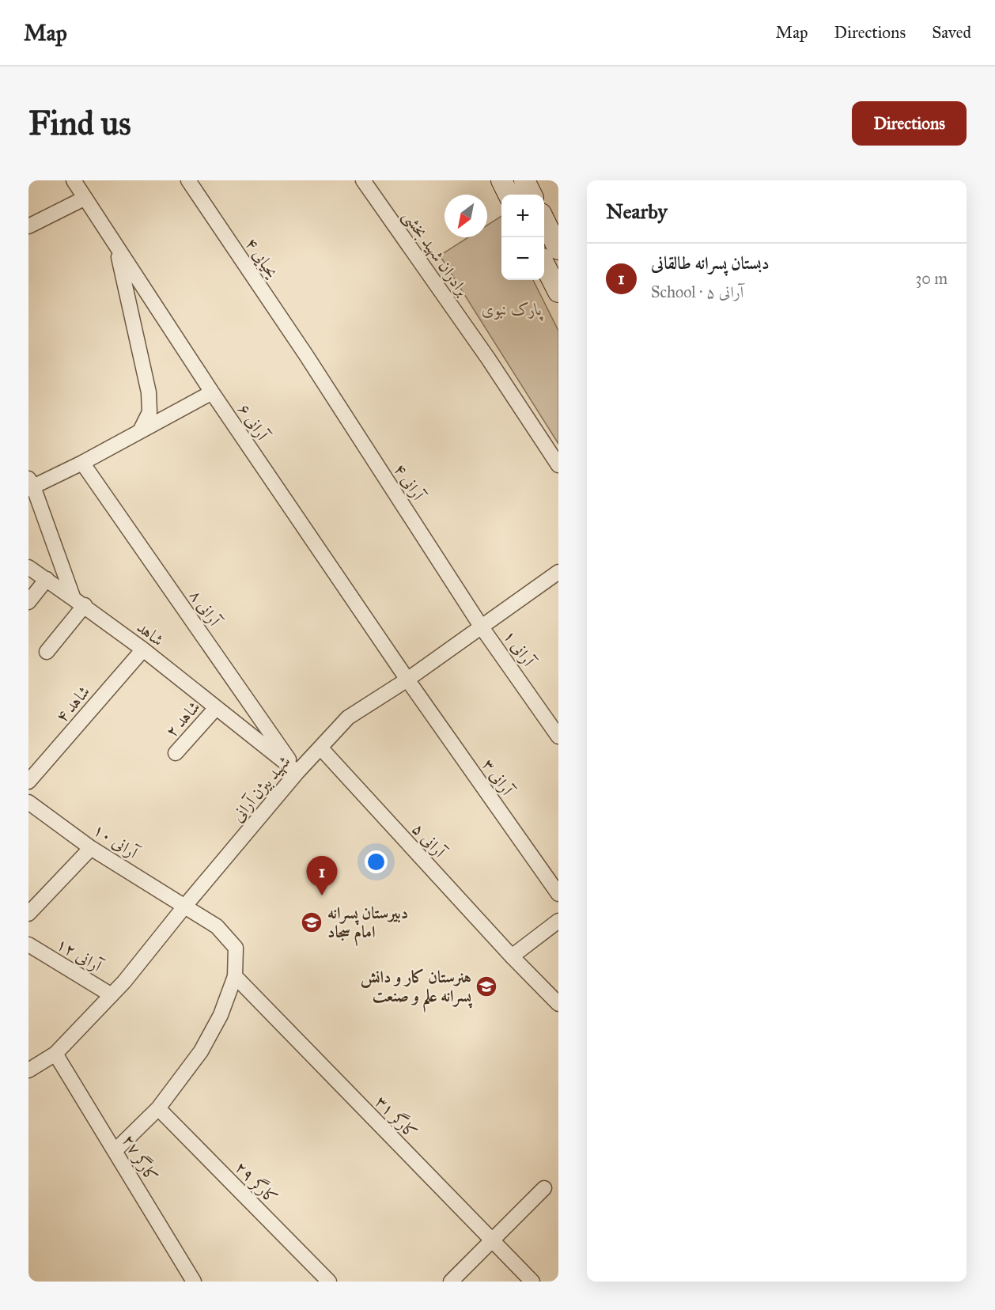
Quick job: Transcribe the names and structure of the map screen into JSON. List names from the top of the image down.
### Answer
{
  "streets": {
    "street": [
      "برادران شهید بخشی",
      "یحیایی ۴",
      "آرانی ۶",
      "آرانی ۴",
      "آرانی ۸",
      "شاهد",
      "آرانی ۱",
      "شاهد ۴",
      "شاهد ۲",
      "آرانی ۳",
      "شهید بیژن آرانی",
      "آرانی ۵",
      "آرانی ۱۰",
      "آرانی ۱۲",
      "کارگر ۳۱",
      "کارگر ۲۷",
      "کارگر ۲۹"
    ]
  },
  "crossings": [
    ["یحیایی ۴", "آرانی ۴"],
    ["آرانی ۶", "آرانی ۳"],
    ["آرانی ۶", "شهید بیژن آرانی"],
    ["آرانی ۴", "آرانی ۱"],
    ["آرانی ۴", "شهید بیژن آرانی"],
    ["آرانی ۸", "شاهد"],
    ["آرانی ۸", "شهید بیژن آرانی"],
    ["شاهد", "شاهد ۴"],
    ["شاهد", "شاهد ۲"],
    ["شاهد", "شهید بیژن آرانی"],
    ["آرانی ۱", "شهید بیژن آرانی"],
    ["آرانی ۳", "شهید بیژن آرانی"],
    ["شهید بیژن آرانی", "آرانی ۵"],
    ["شهید بیژن آرانی", "آرانی ۱۰"],
    ["شهید بیژن آرانی", "آرانی ۱۲"],
    ["شهید بیژن آرانی", "کارگر ۲۷"],
    ["آرانی ۱۰", "کارگر ۳۱"],
    ["آرانی ۱۰", "کارگر ۲۷"],
    ["آرانی ۱۰", "کارگر ۲۹"]
  ],
  "parks": ["پارک نبوی"],
  "places": {
    "school or university": ["دبیرستان پسرانه امام سجاد", "هنرستان کار و دانش پسرانه علم و صنعت"]
  },
  "north": "bottom left",
  "page": {
    "header": "Map",
    "nav": ["Map", "Directions", "Saved"],
    "buttons": "Directions",
    "title": "Find us",
    "heading": "Nearby",
    "map_buttons": ["+", "−"],
    "list": [
      {
        "mark": "1",
        "name": "دبستان پسرانه طالقانی",
        "note": "School · آرانی ۵",
        "value": "30 m"
      }
    ],
    "pins": "1"
  }
}
